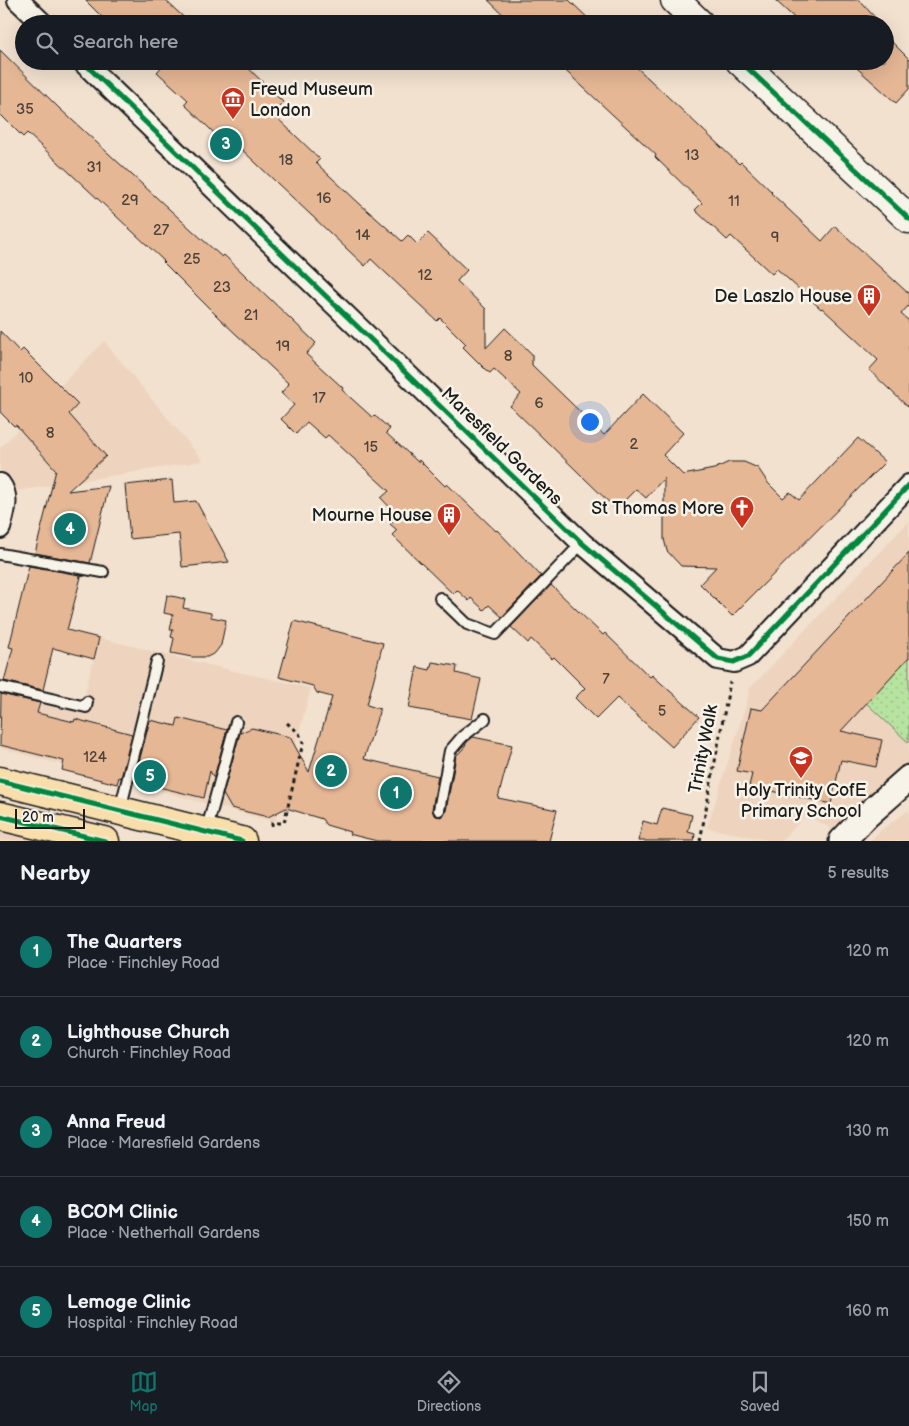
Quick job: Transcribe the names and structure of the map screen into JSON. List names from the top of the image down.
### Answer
{
  "streets": {
    "street": ["Maresfield Gardens"],
    "path": ["Trinity Walk"]
  },
  "crossings": [
    ["Maresfield Gardens", "Trinity Walk"]
  ],
  "places": {
    "museum": ["Freud Museum London"],
    "building": ["De Laszlo House", "Mourne House"],
    "church": ["St Thomas More"],
    "school or university": ["Holy Trinity CofE Primary School"]
  },
  "house_numbers": [
    "35",
    "13",
    "18",
    "31",
    "16",
    "29",
    "11",
    "27",
    "14",
    "9",
    "25",
    "12",
    "23",
    "21",
    "19",
    "8",
    "10",
    "17",
    "6",
    "8",
    "2",
    "15",
    "7",
    "5",
    "124"
  ],
  "scale_bar": "20 m",
  "page": {
    "search": "Search here",
    "pins": [
      "3",
      "4",
      "2",
      "5",
      "1"
    ],
    "scale": "20 m",
    "heading": ["Nearby", "5 results"],
    "list": [
      {
        "mark": "1",
        "name": "The Quarters",
        "note": "Place · Finchley Road",
        "value": "120 m"
      },
      {
        "mark": "2",
        "name": "Lighthouse Church",
        "note": "Church · Finchley Road",
        "value": "120 m"
      },
      {
        "mark": "3",
        "name": "Anna Freud",
        "note": "Place · Maresfield Gardens",
        "value": "130 m"
      },
      {
        "mark": "4",
        "name": "BCOM Clinic",
        "note": "Place · Netherhall Gardens",
        "value": "150 m"
      },
      {
        "mark": "5",
        "name": "Lemoge Clinic",
        "note": "Hospital · Finchley Road",
        "value": "160 m"
      }
    ],
    "nav": ["Map", "Directions", "Saved"]
  }
}
